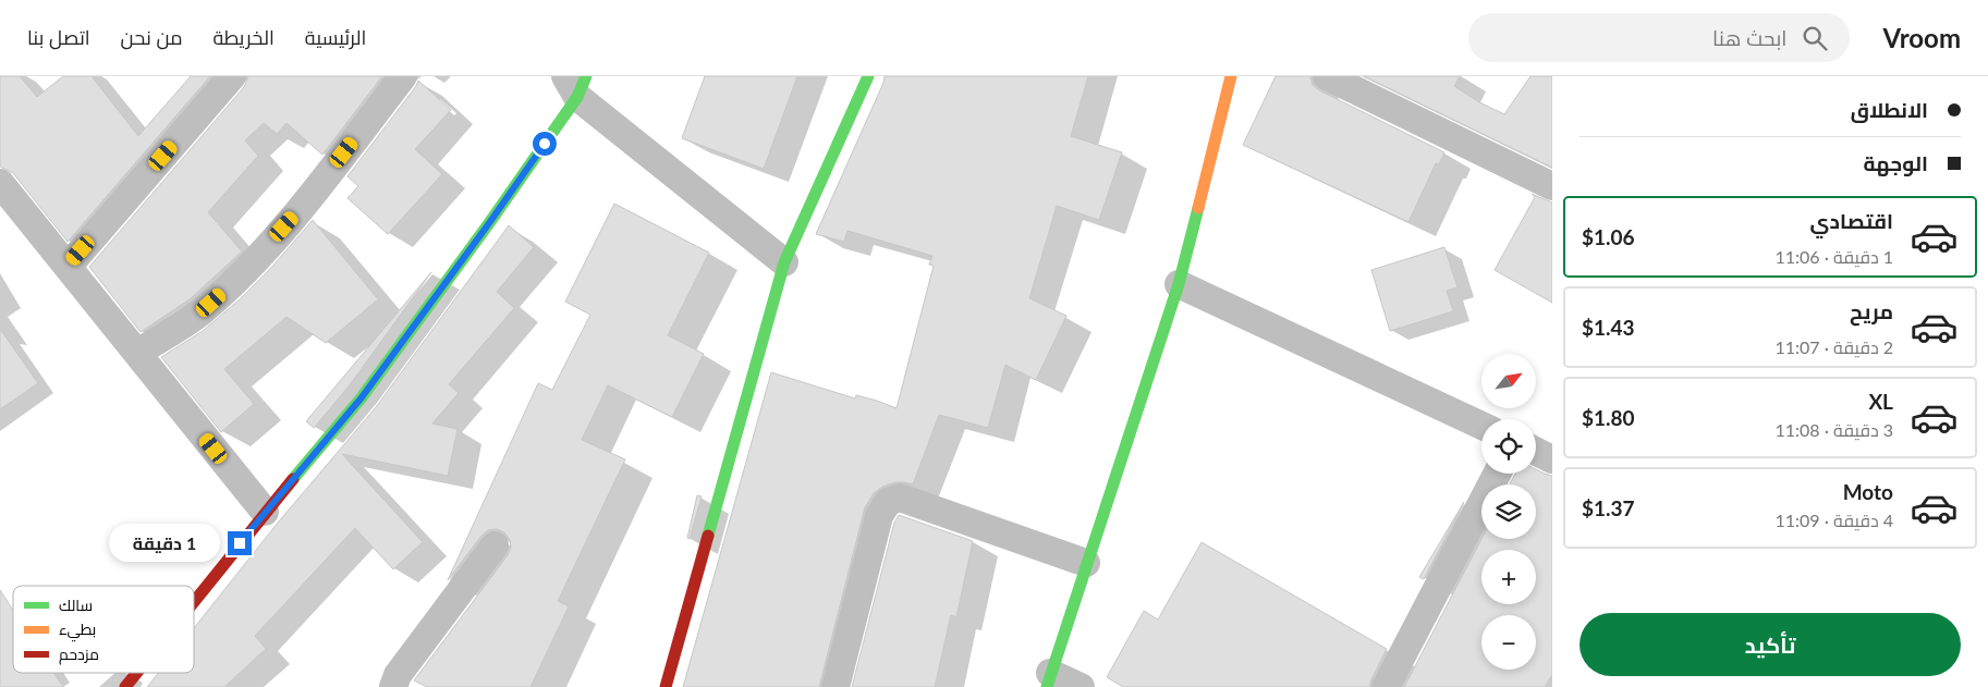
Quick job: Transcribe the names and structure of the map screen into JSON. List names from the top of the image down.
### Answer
{
  "legend": ["سالك", "بطيء", "مزدحم"],
  "north": "top right",
  "page": {
    "header": "Vroom",
    "search": "ابحث هنا",
    "nav": [
      "الرئيسية",
      "الخريطة",
      "من نحن",
      "اتصل بنا"
    ],
    "banner": ["الانطلاق", "الوجهة"],
    "list": [
      {
        "name": "اقتصادي",
        "note": "1 دقيقة · 11:06",
        "value": "$1.06"
      },
      {
        "name": "مريح",
        "note": "2 دقيقة · 11:07",
        "value": "$1.43"
      },
      {
        "name": "XL",
        "note": "3 دقيقة · 11:08",
        "value": "$1.80"
      },
      {
        "name": "Moto",
        "note": "4 دقيقة · 11:09",
        "value": "$1.37"
      }
    ],
    "map_buttons": ["+", "−"],
    "bubble": "1 دقيقة",
    "buttons": "تأكيد"
  }
}
